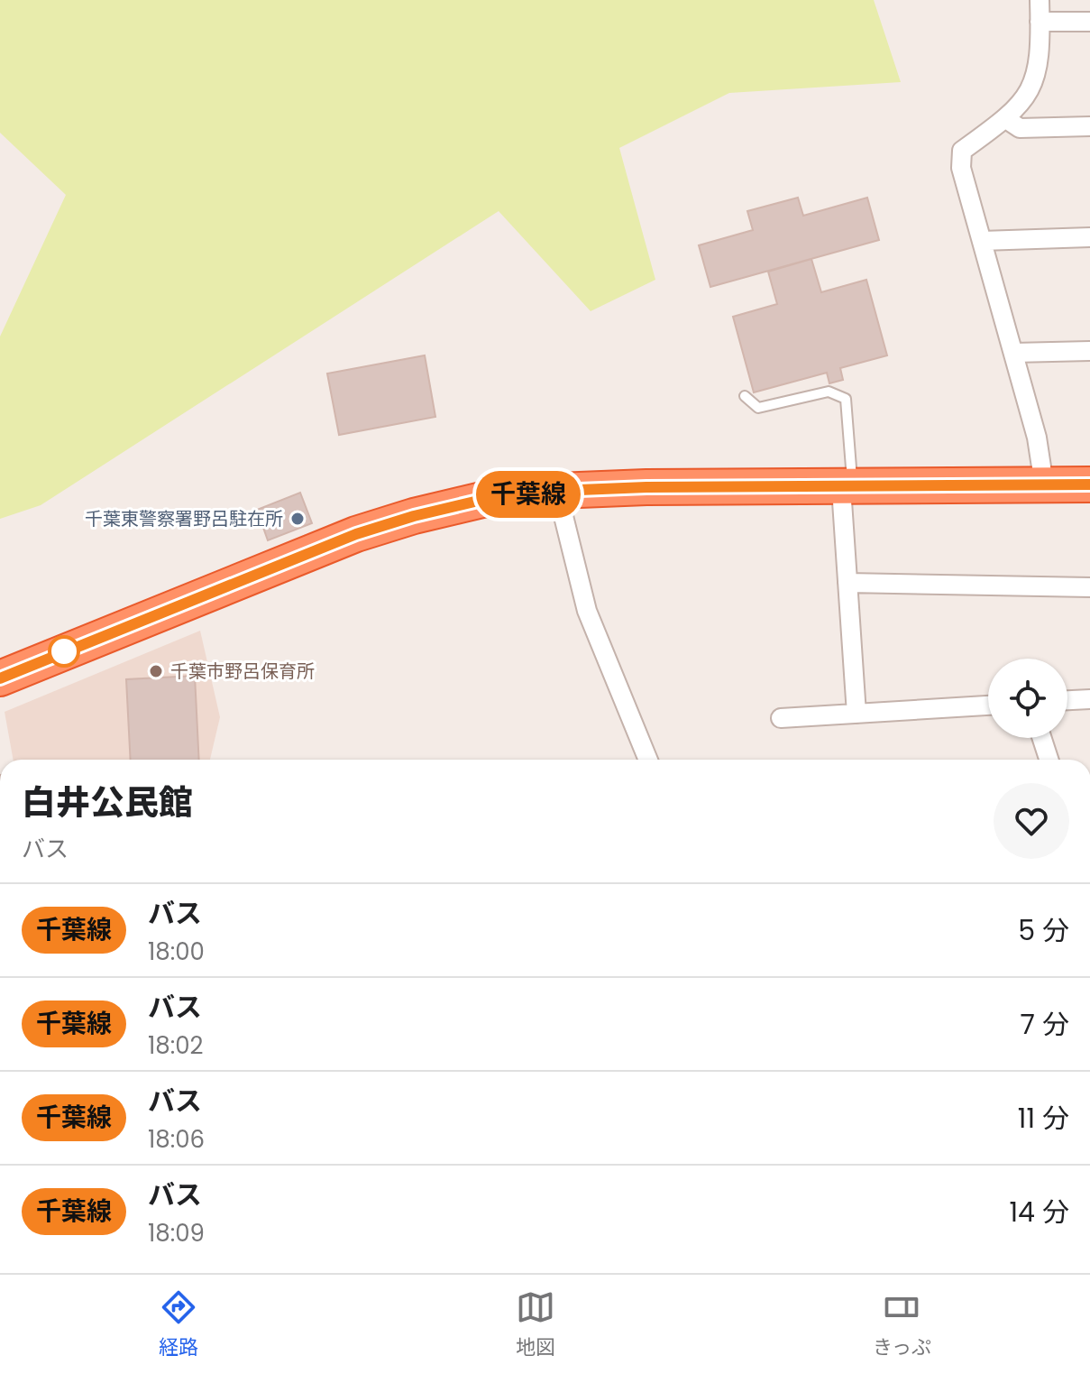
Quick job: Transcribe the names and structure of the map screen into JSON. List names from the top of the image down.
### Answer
{
  "places": ["千葉東警察署野呂駐在所", "千葉市野呂保育所"],
  "lines": ["bus line 千葉線"],
  "page": {
    "on_map": "千葉線",
    "heading": ["白井公民館", "バス"],
    "list": [
      {
        "mark": "千葉線",
        "name": "バス",
        "note": "18:00",
        "value": "5 分"
      },
      {
        "mark": "千葉線",
        "name": "バス",
        "note": "18:02",
        "value": "7 分"
      },
      {
        "mark": "千葉線",
        "name": "バス",
        "note": "18:06",
        "value": "11 分"
      },
      {
        "mark": "千葉線",
        "name": "バス",
        "note": "18:09",
        "value": "14 分"
      }
    ],
    "tabs": ["経路", "地図", "きっぷ"]
  }
}
